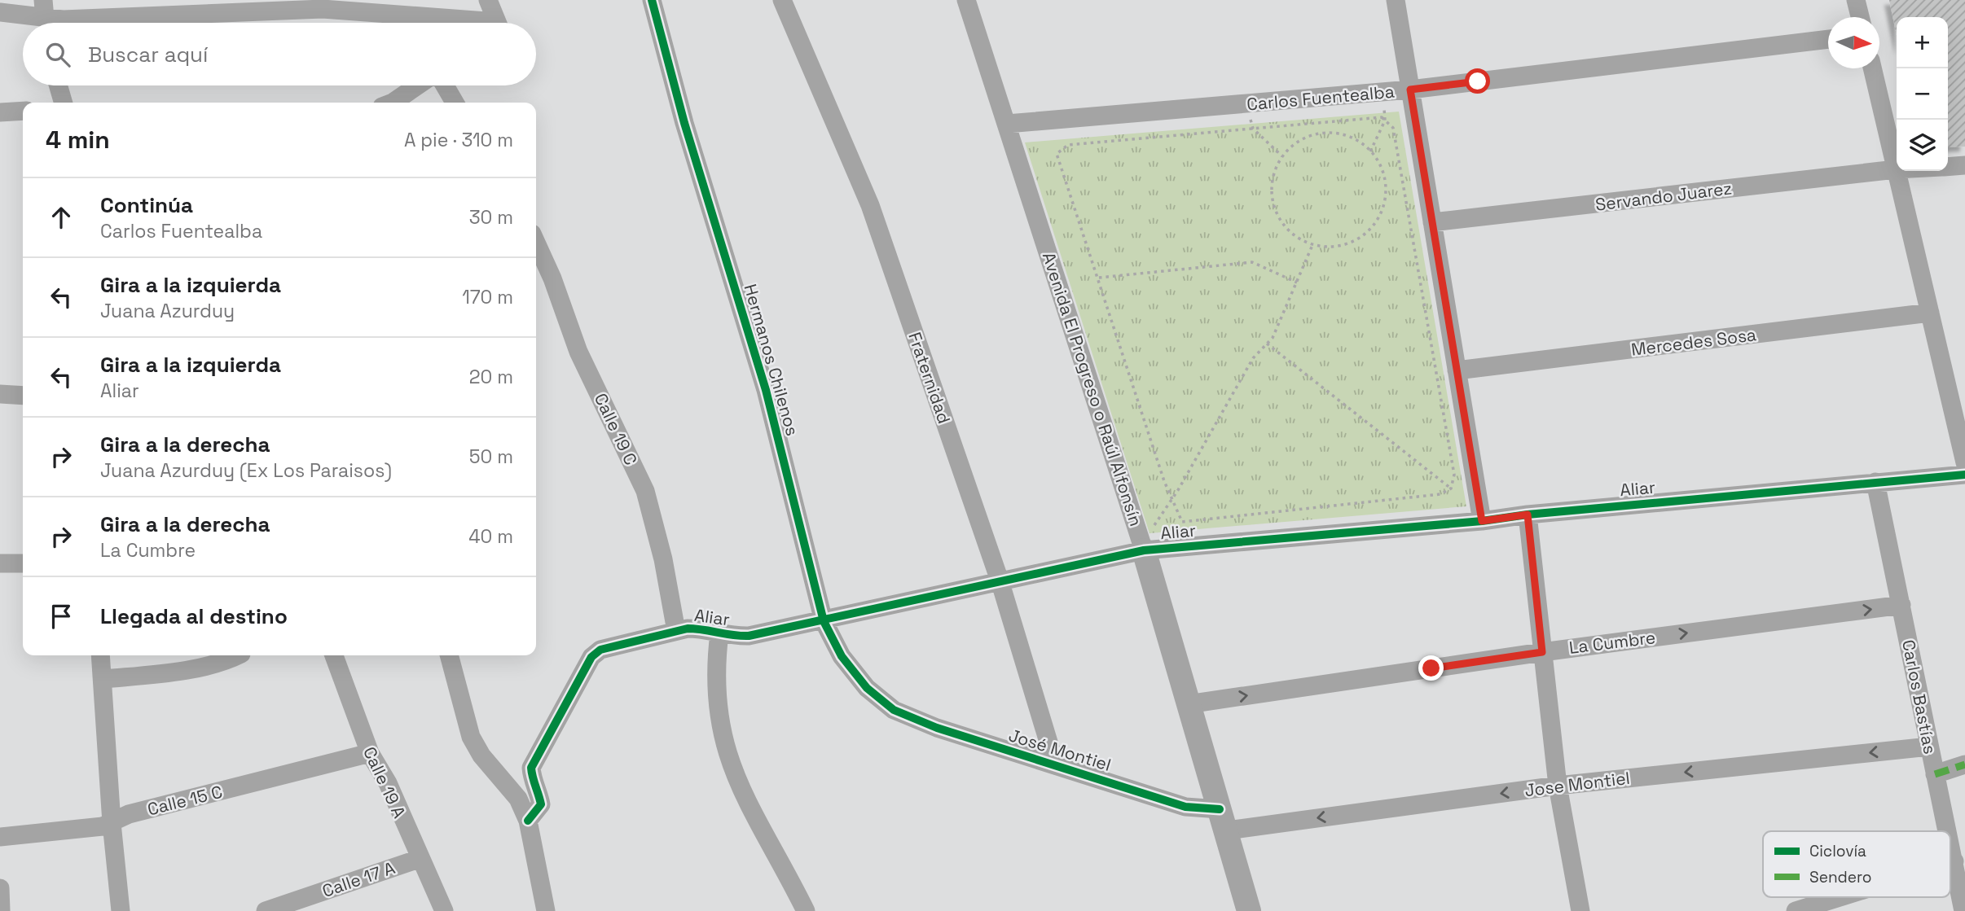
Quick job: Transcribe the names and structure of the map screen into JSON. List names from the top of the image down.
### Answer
{
  "streets": {
    "street": [
      "Carlos Fuentealba",
      "Servando Juarez",
      "Mercedes Sosa",
      "Hermanos Chilenos",
      "Fraternidad",
      "Avenida El Progreso o Raúl Alfonsín",
      "Calle 19 C",
      "Aliar",
      "La Cumbre",
      "Carlos Bastías",
      "José Montiel",
      "Calle 19 A",
      "Jose Montiel",
      "Calle 15 C",
      "Calle 17 A"
    ]
  },
  "crossings": [
    ["Carlos Fuentealba", "Avenida El Progreso o Raúl Alfonsín"],
    ["Hermanos Chilenos", "Aliar"],
    ["Hermanos Chilenos", "José Montiel"],
    ["Fraternidad", "Aliar"],
    ["Fraternidad", "José Montiel"],
    ["Avenida El Progreso o Raúl Alfonsín", "Aliar"],
    ["Avenida El Progreso o Raúl Alfonsín", "La Cumbre"],
    ["Avenida El Progreso o Raúl Alfonsín", "José Montiel"],
    ["Avenida El Progreso o Raúl Alfonsín", "Jose Montiel"],
    ["Calle 19 C", "Aliar"],
    ["Aliar", "Carlos Bastías"],
    ["La Cumbre", "Carlos Bastías"],
    ["Carlos Bastías", "Jose Montiel"],
    ["José Montiel", "Jose Montiel"],
    ["Calle 19 A", "Calle 15 C"],
    ["Calle 19 A", "Calle 17 A"]
  ],
  "one_way": ["La Cumbre", "Jose Montiel"],
  "legend": ["Ciclovía", "Sendero"],
  "north": "right",
  "page": {
    "map_buttons": ["+", "−"],
    "search": "Buscar aquí",
    "heading": ["4 min", "A pie · 310 m"],
    "list": [
      ["Continúa", "Carlos Fuentealba", "30 m"],
      ["Gira a la izquierda", "Juana Azurduy", "170 m"],
      ["Gira a la izquierda", "Aliar", "20 m"],
      ["Gira a la derecha", "Juana Azurduy (Ex Los Paraisos)", "50 m"],
      ["Gira a la derecha", "La Cumbre", "40 m"],
      "Llegada al destino"
    ]
  }
}
